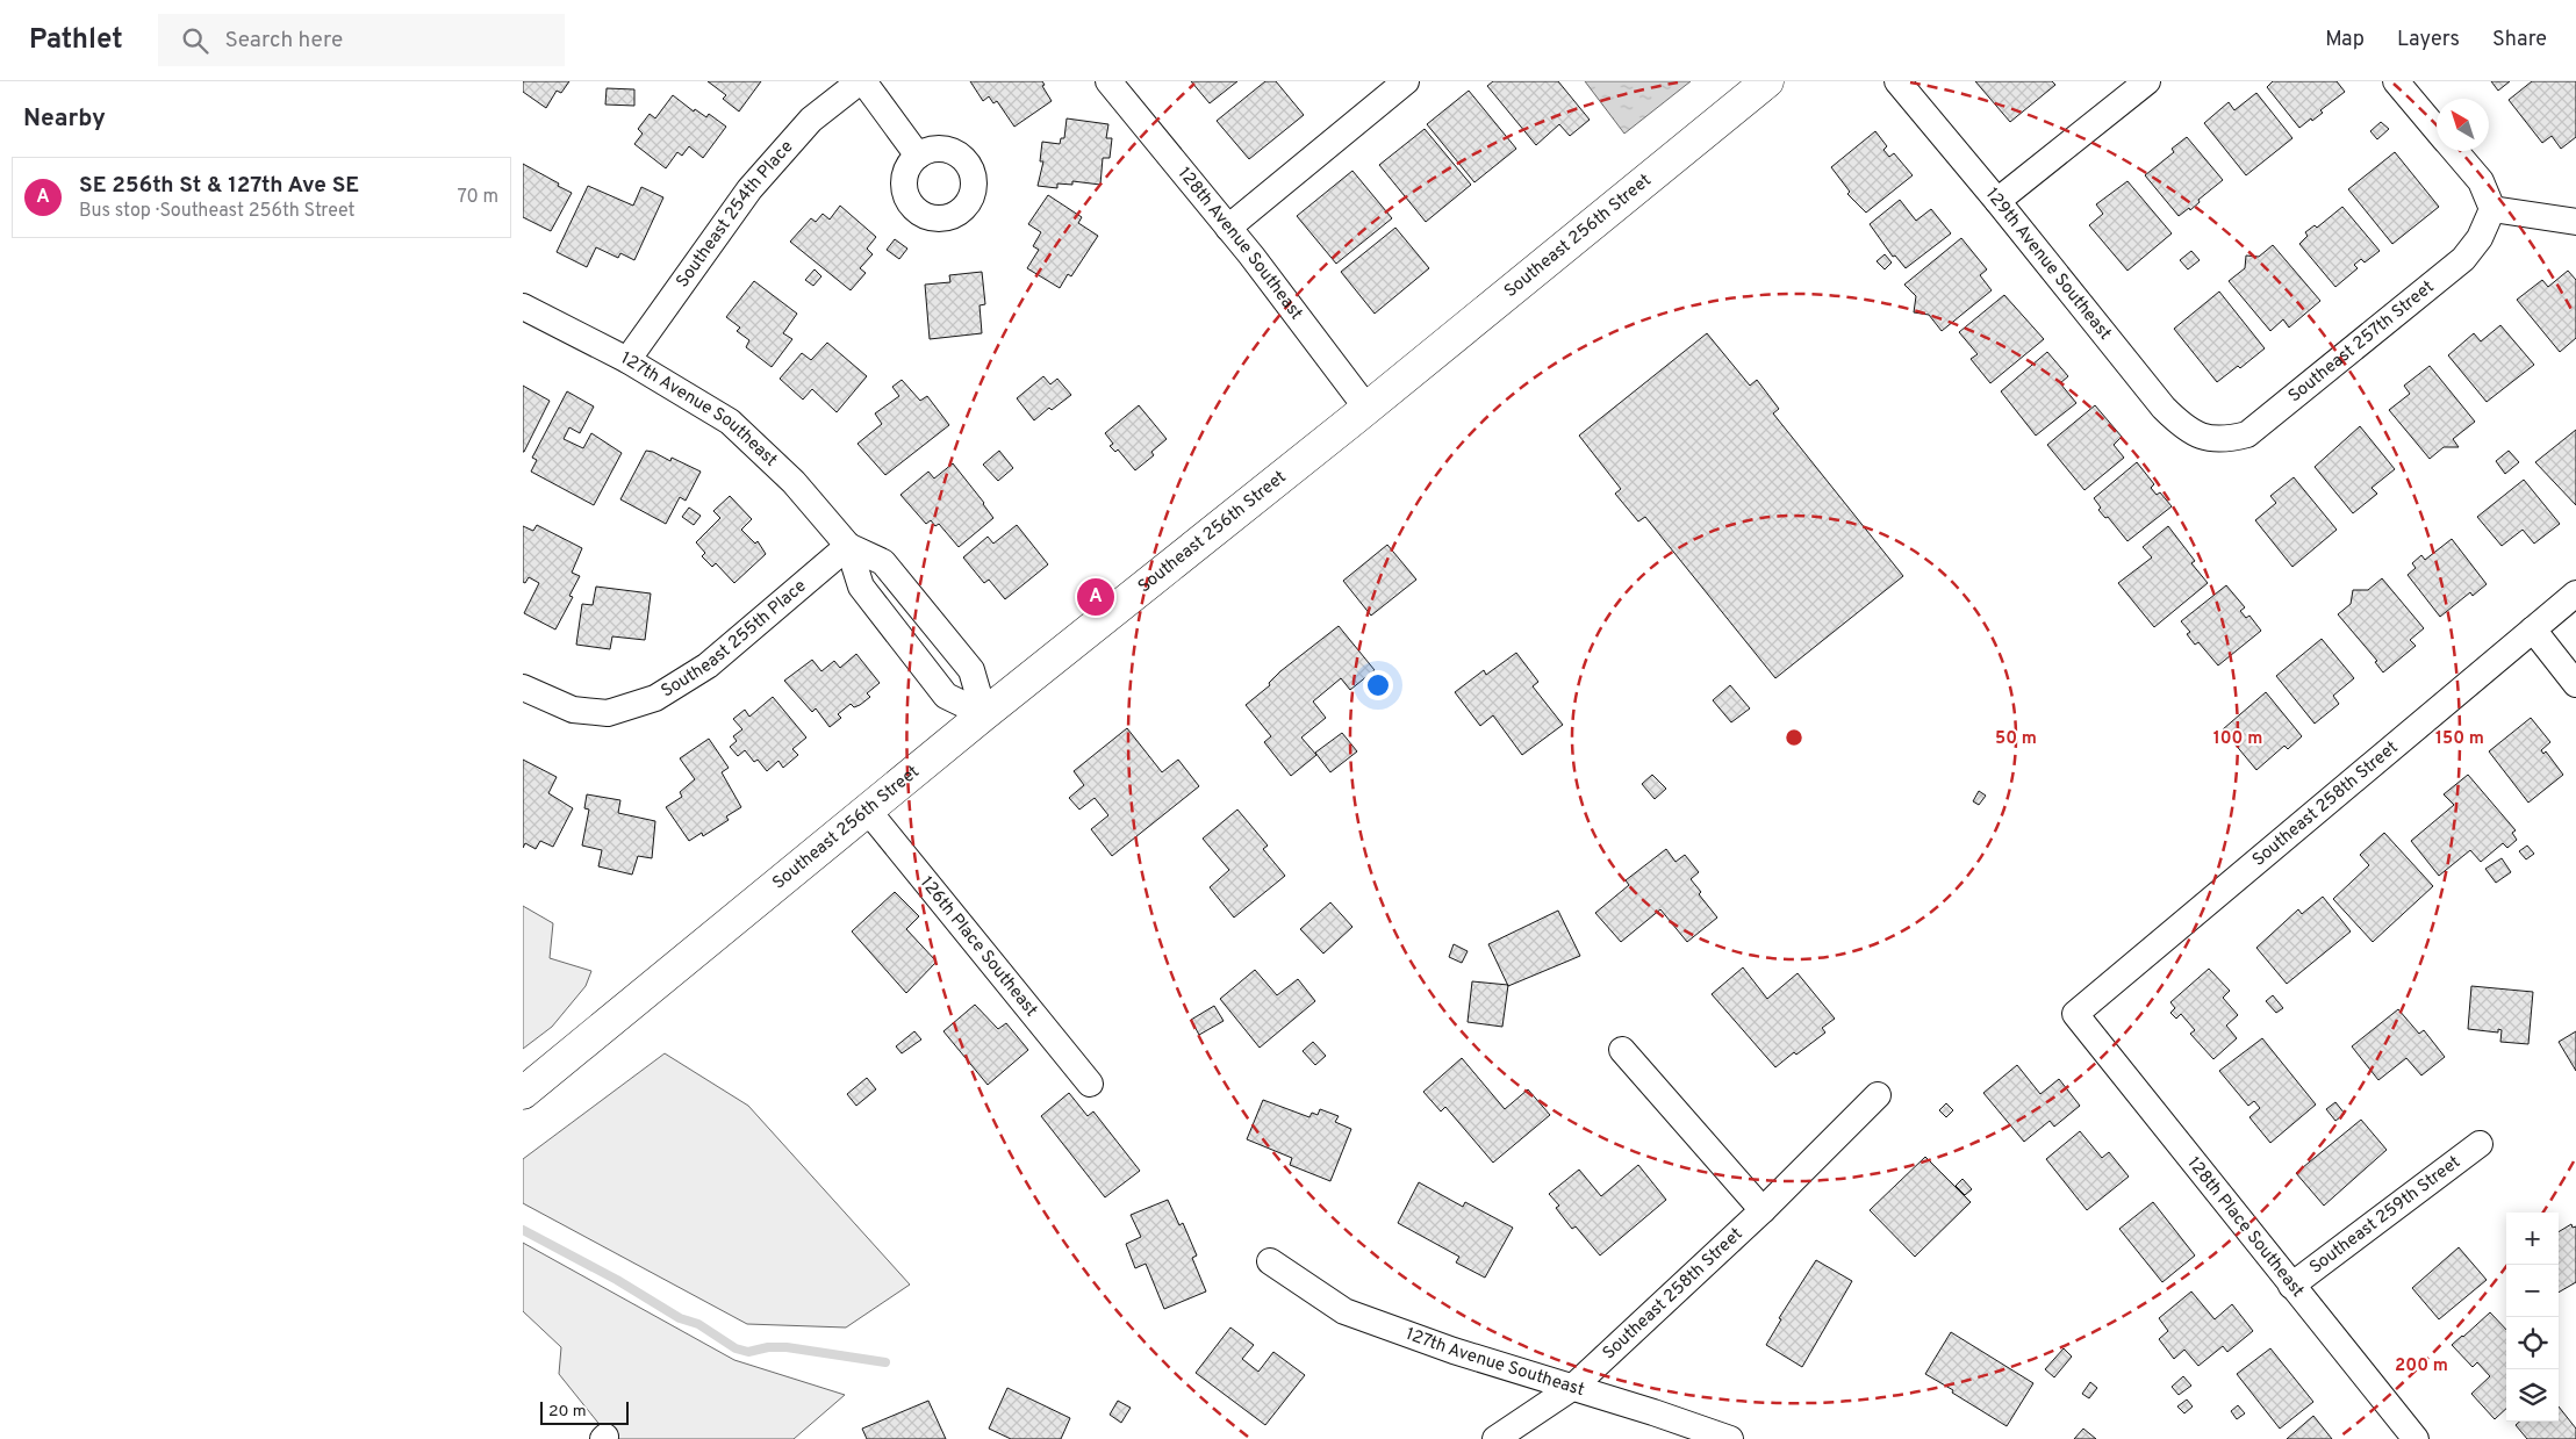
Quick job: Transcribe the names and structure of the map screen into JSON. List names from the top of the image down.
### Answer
{
  "streets": {
    "main road": ["Southeast 256th Street"],
    "street": [
      "Southeast 254th Place",
      "128th Avenue Southeast",
      "129th Avenue Southeast",
      "Southeast 257th Street",
      "127th Avenue Southeast",
      "Southeast 255th Place",
      "Southeast 258th Street",
      "126th Place Southeast",
      "Southeast 259th Street",
      "128th Place Southeast"
    ]
  },
  "crossings": [
    ["Southeast 254th Place", "127th Avenue Southeast"],
    ["Southeast 256th Street", "128th Avenue Southeast"],
    ["Southeast 256th Street", "127th Avenue Southeast"],
    ["Southeast 256th Street", "126th Place Southeast"],
    ["129th Avenue Southeast", "Southeast 257th Street"],
    ["127th Avenue Southeast", "Southeast 255th Place"],
    ["127th Avenue Southeast", "Southeast 258th Street"],
    ["Southeast 258th Street", "128th Place Southeast"],
    ["Southeast 259th Street", "128th Place Southeast"]
  ],
  "scale_bar": "20 m",
  "north": "top left",
  "page": {
    "header": "Pathlet",
    "search": "Search here",
    "nav": ["Map", "Layers", "Share"],
    "heading": "Nearby",
    "list": [
      {
        "mark": "A",
        "name": "SE 256th St & 127th Ave SE",
        "note": "Bus stop · Southeast 256th Street",
        "value": "70 m"
      }
    ],
    "pins": "A",
    "map_buttons": ["+", "−"],
    "scale": "20 m"
  },
  "rings": [
    "50 m",
    "100 m",
    "150 m",
    "200 m"
  ]
}
